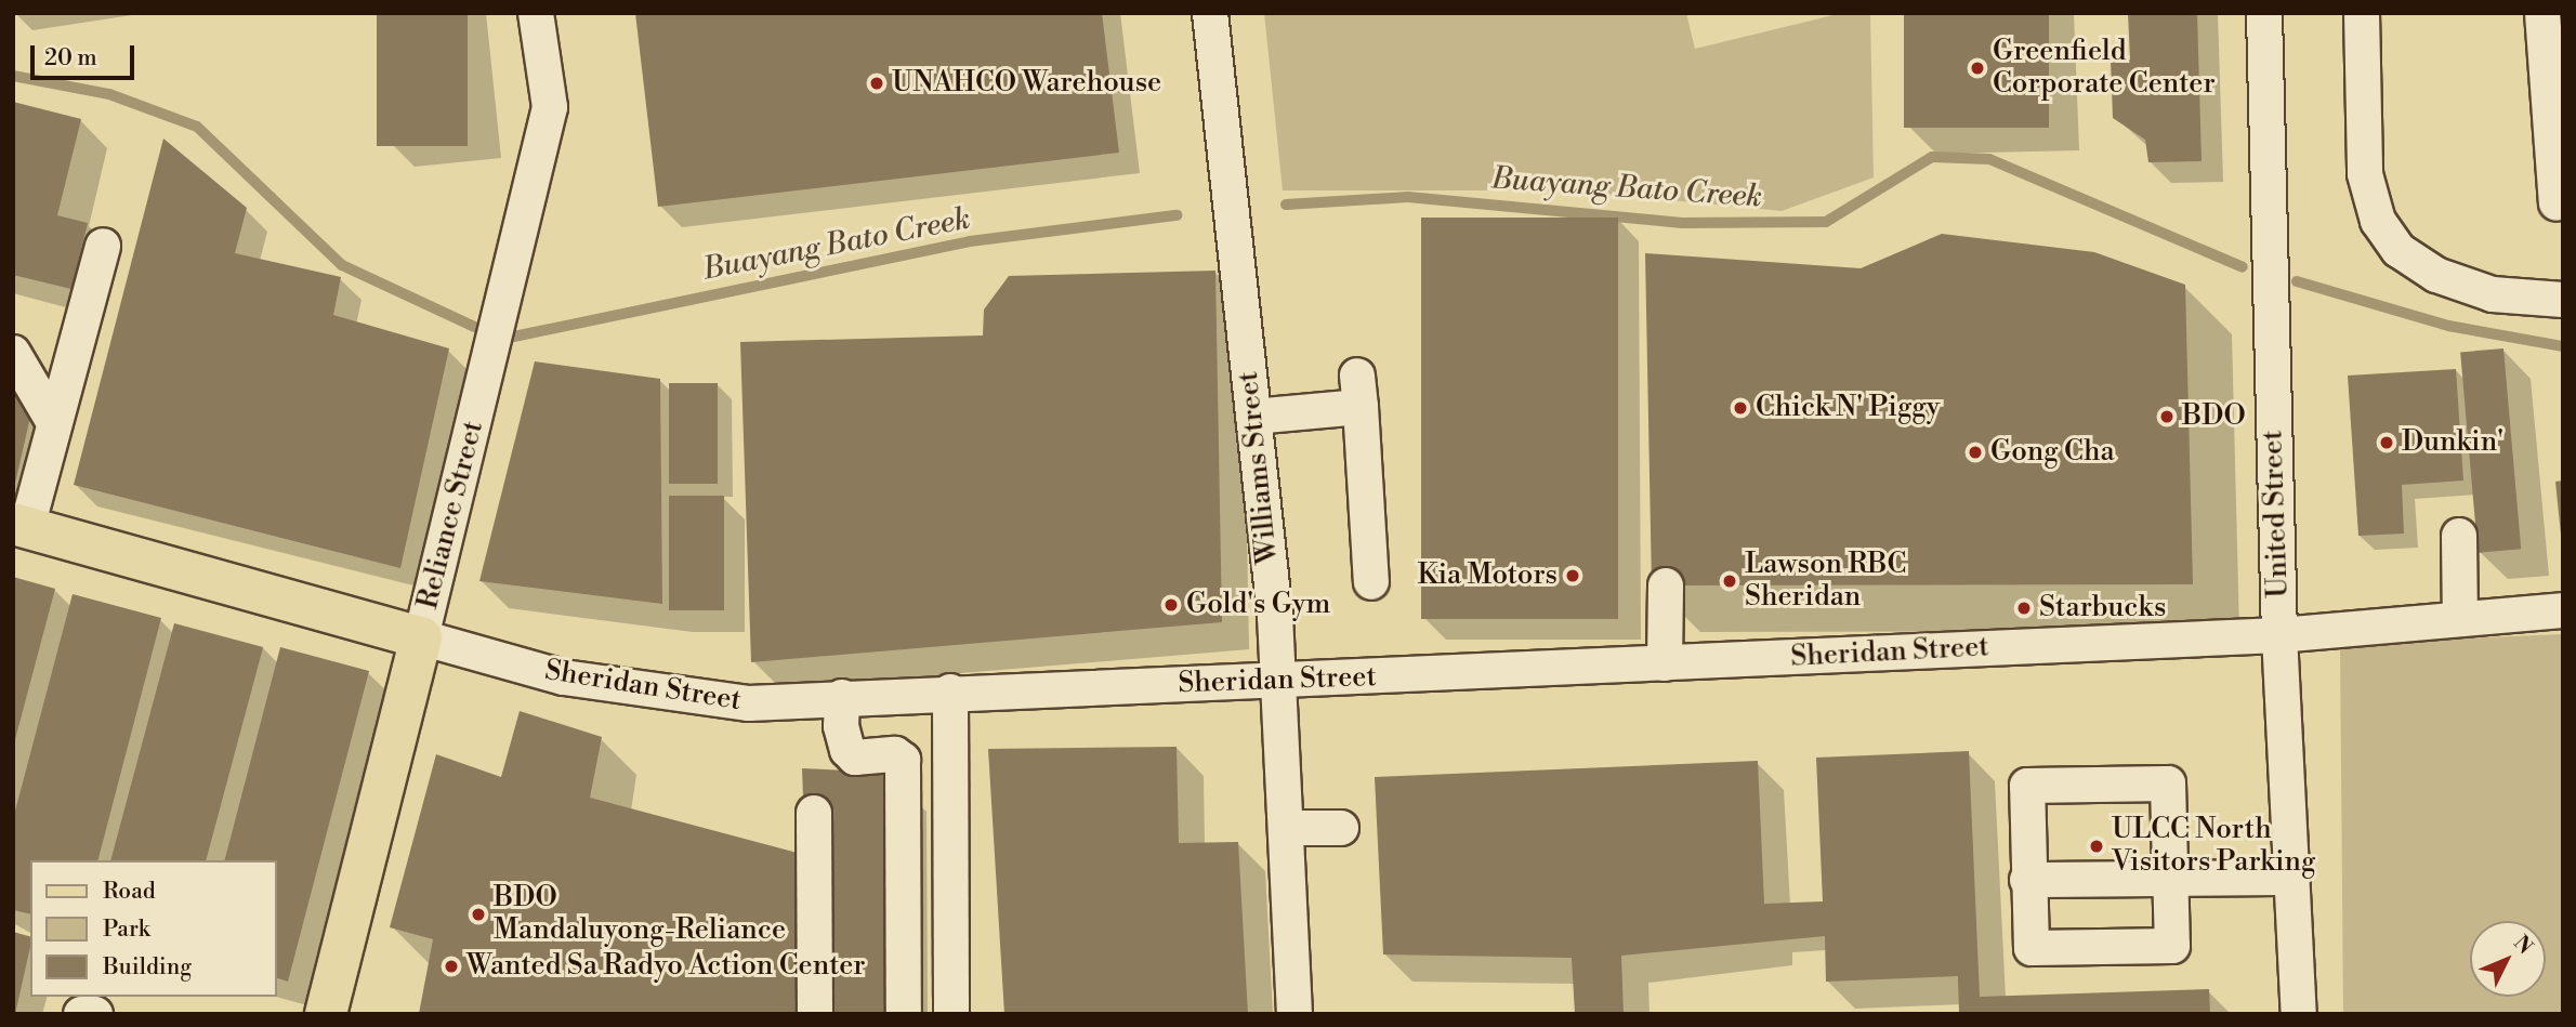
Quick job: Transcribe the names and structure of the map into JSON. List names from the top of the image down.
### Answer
{
  "streets": {
    "main road": ["Reliance Street", "Sheridan Street"],
    "street": ["Williams Street", "United Street"]
  },
  "crossings": [
    ["Williams Street", "Sheridan Street"],
    ["United Street", "Sheridan Street"],
    ["Reliance Street", "Sheridan Street"]
  ],
  "water": ["Buayang Bato Creek"],
  "places": [
    "Greenfield Corporate Center",
    "UNAHCO Warehouse",
    "Chick N' Piggy",
    "BDO",
    "Dunkin'",
    "Gong Cha",
    "Kia Motors",
    "Lawson RBC Sheridan",
    "Gold's Gym",
    "Starbucks",
    "ULCC North Visitors Parking",
    "BDO Mandaluyong-Reliance",
    "Wanted Sa Radyo Action Center"
  ],
  "legend": ["Road", "Park", "Building"],
  "scale_bar": "20 m",
  "north": "top right"
}
